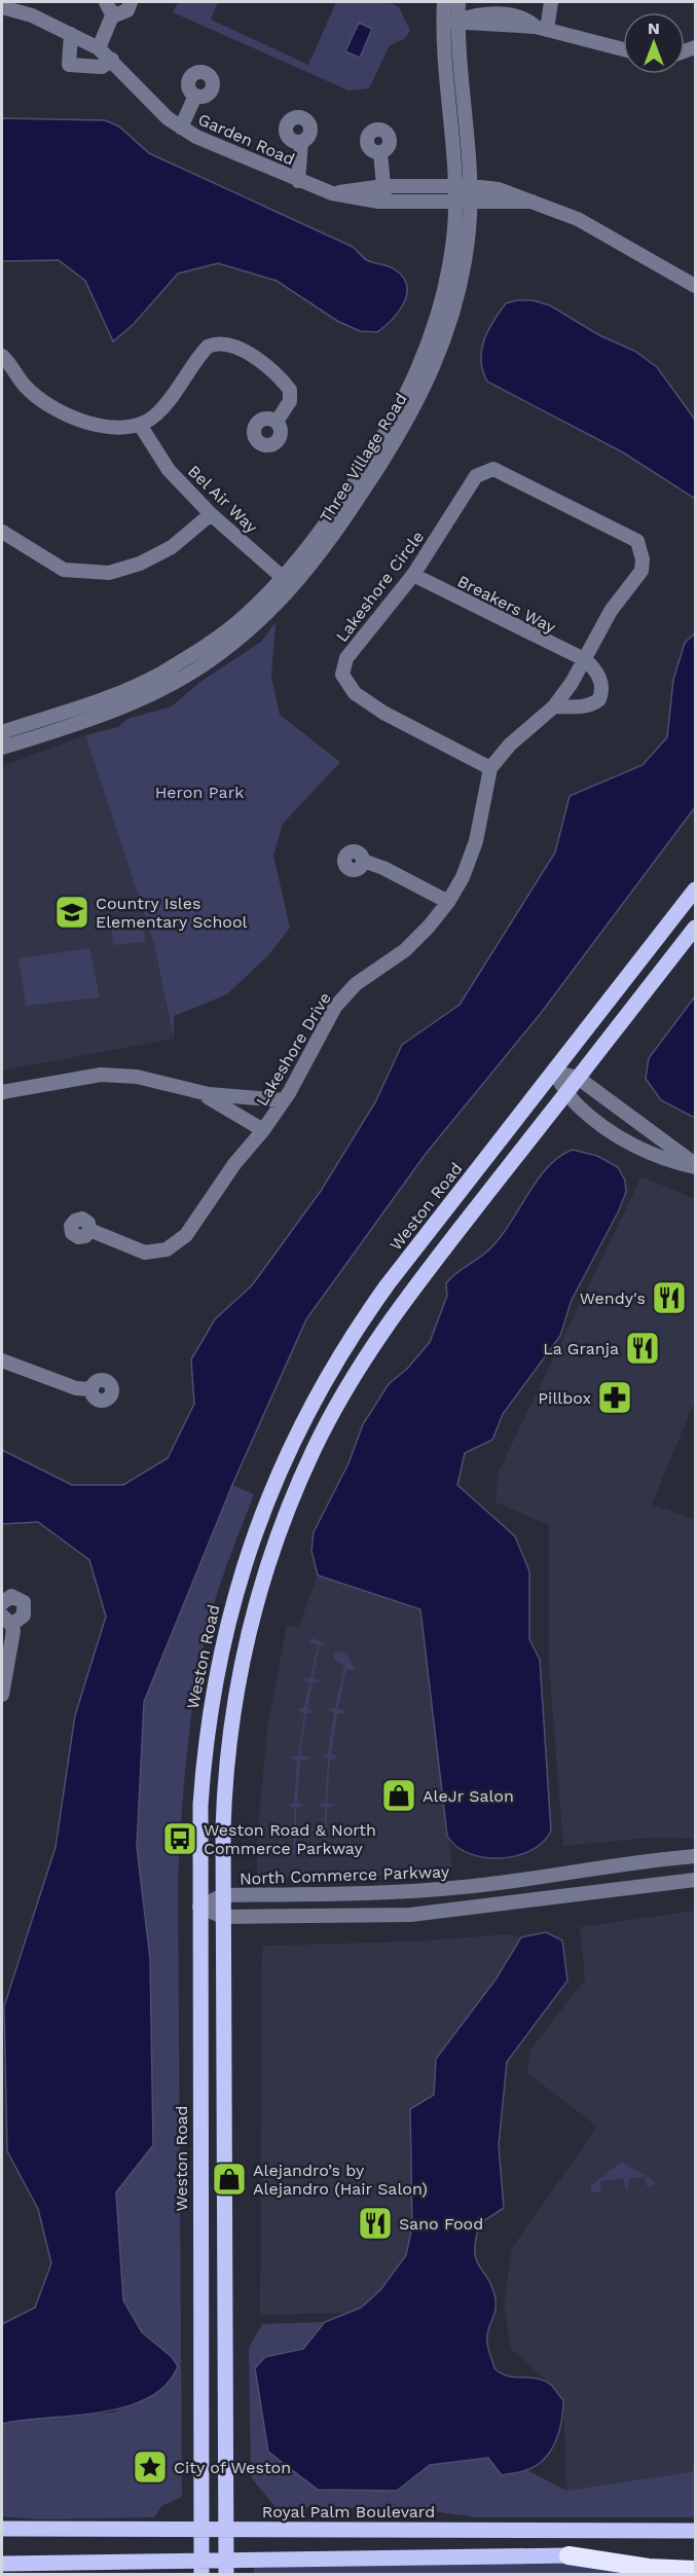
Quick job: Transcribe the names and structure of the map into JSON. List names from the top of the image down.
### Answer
{
  "streets": {
    "main road": ["Weston Road", "Royal Palm Boulevard"],
    "street": [
      "Garden Road",
      "Three Village Road",
      "Bel Air Way",
      "Lakeshore Circle",
      "Breakers Way",
      "Lakeshore Drive",
      "North Commerce Parkway"
    ]
  },
  "crossings": [
    ["Garden Road", "Three Village Road"],
    ["Three Village Road", "Bel Air Way"],
    ["Lakeshore Circle", "Breakers Way"],
    ["Lakeshore Circle", "Lakeshore Drive"],
    ["Breakers Way", "Lakeshore Drive"],
    ["Weston Road", "North Commerce Parkway"],
    ["Weston Road", "Royal Palm Boulevard"]
  ],
  "parks": ["Heron Park"],
  "places": {
    "school or university": ["Country Isles Elementary School"],
    "restaurant": ["Wendy's", "La Granja", "Sano Food"],
    "pharmacy": ["Pillbox"],
    "shop": ["AleJr Salon", "Alejandro’s by Alejandro (Hair Salon)"],
    "bus stop": ["Weston Road & North Commerce Parkway"],
    "place": ["City of Weston"]
  },
  "north": "top"
}
